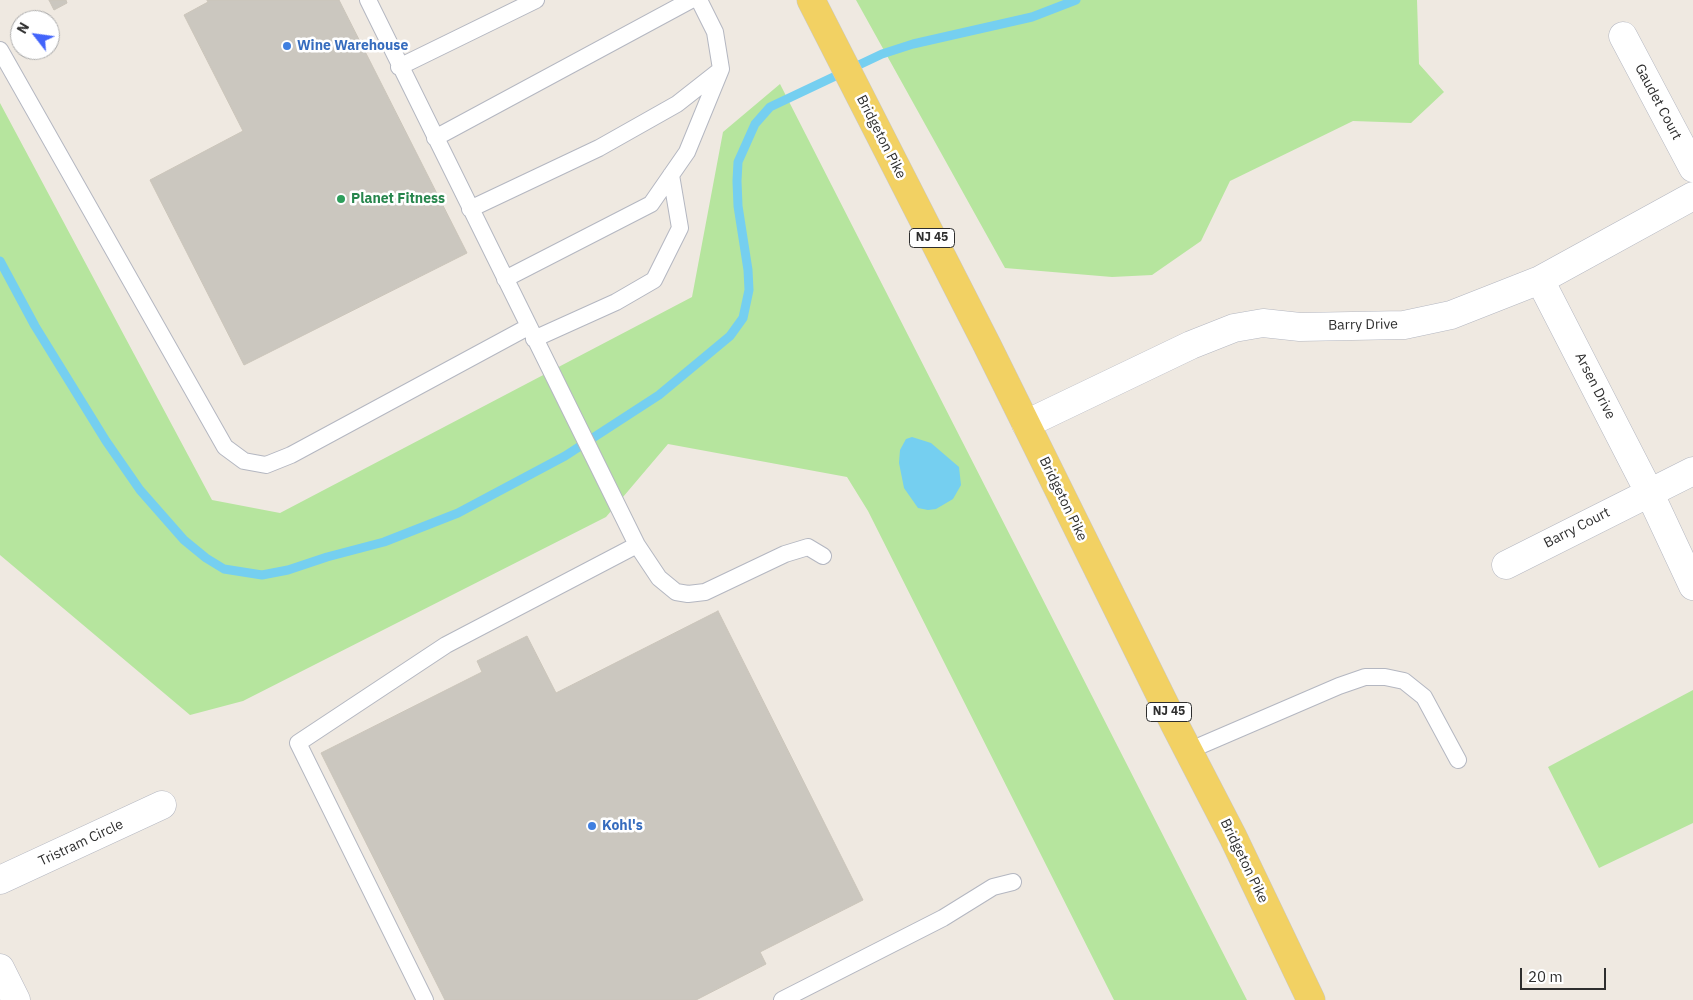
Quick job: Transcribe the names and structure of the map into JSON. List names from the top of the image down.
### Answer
{
  "streets": {
    "main road": ["Bridgeton Pike", "NJ 45"],
    "street": [
      "Gaudet Court",
      "Barry Drive",
      "Arsen Drive",
      "Barry Court",
      "Tristram Circle"
    ]
  },
  "crossings": [
    ["Bridgeton Pike", "Barry Drive"],
    ["Barry Drive", "Arsen Drive"],
    ["Arsen Drive", "Barry Court"]
  ],
  "places": ["Wine Warehouse", "Planet Fitness", "Kohl's"],
  "scale_bar": "20 m",
  "north": "top left"
}
